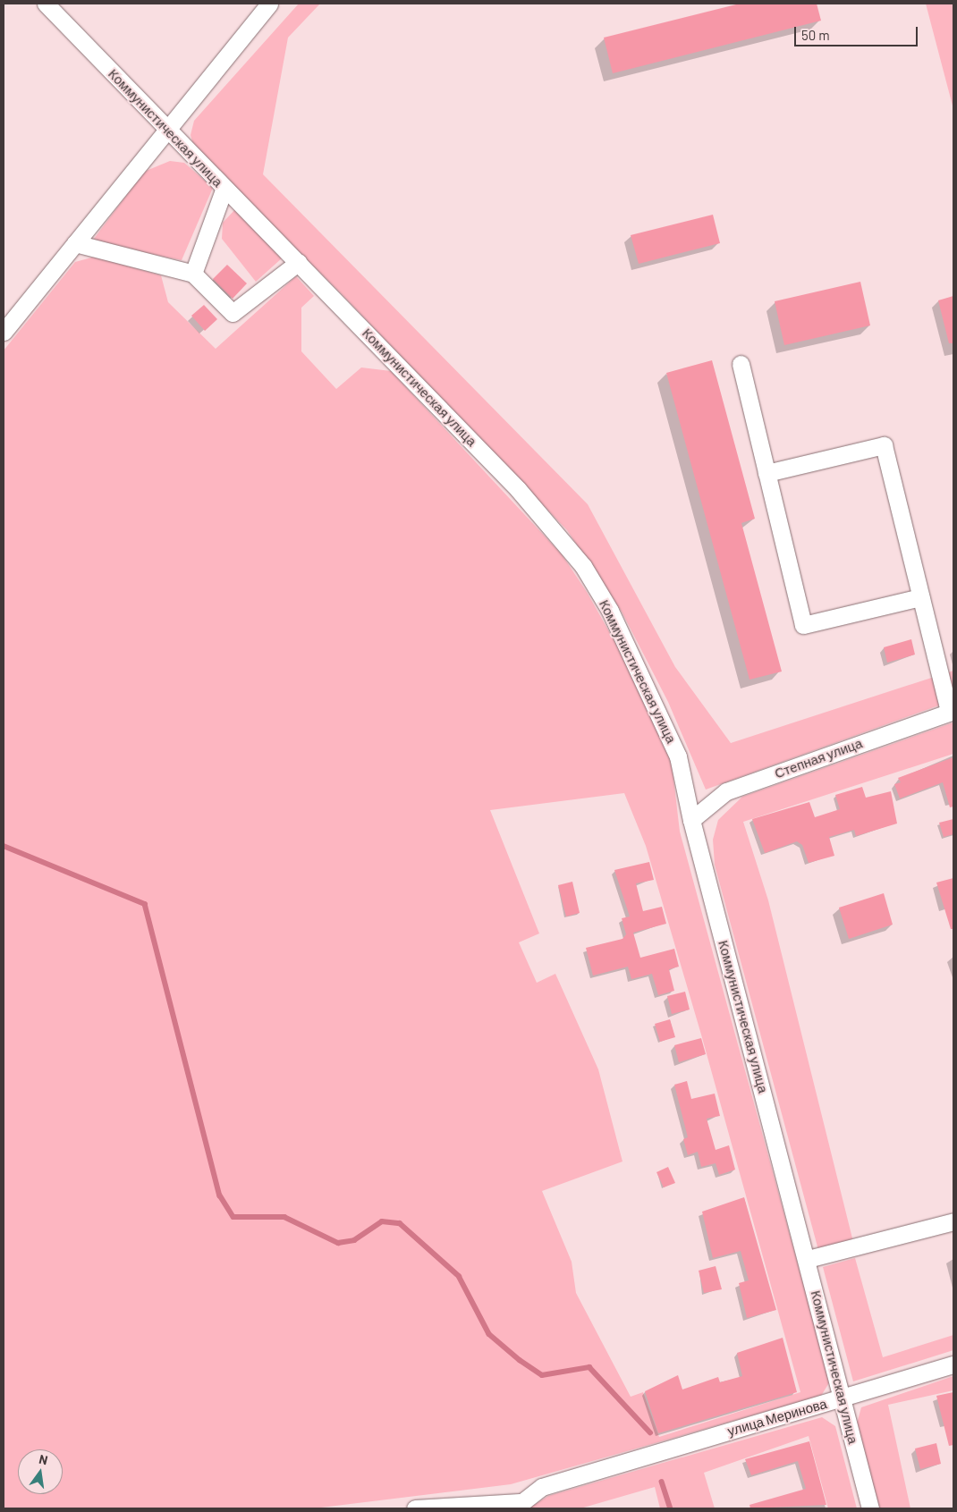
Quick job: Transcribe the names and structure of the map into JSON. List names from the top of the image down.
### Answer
{
  "streets": {
    "street": ["Коммунистическая улица", "Степная улица", "улица Меринова"]
  },
  "crossings": [
    ["Коммунистическая улица", "Степная улица"],
    ["Коммунистическая улица", "улица Меринова"]
  ],
  "scale_bar": "50 m",
  "north": "top"
}
